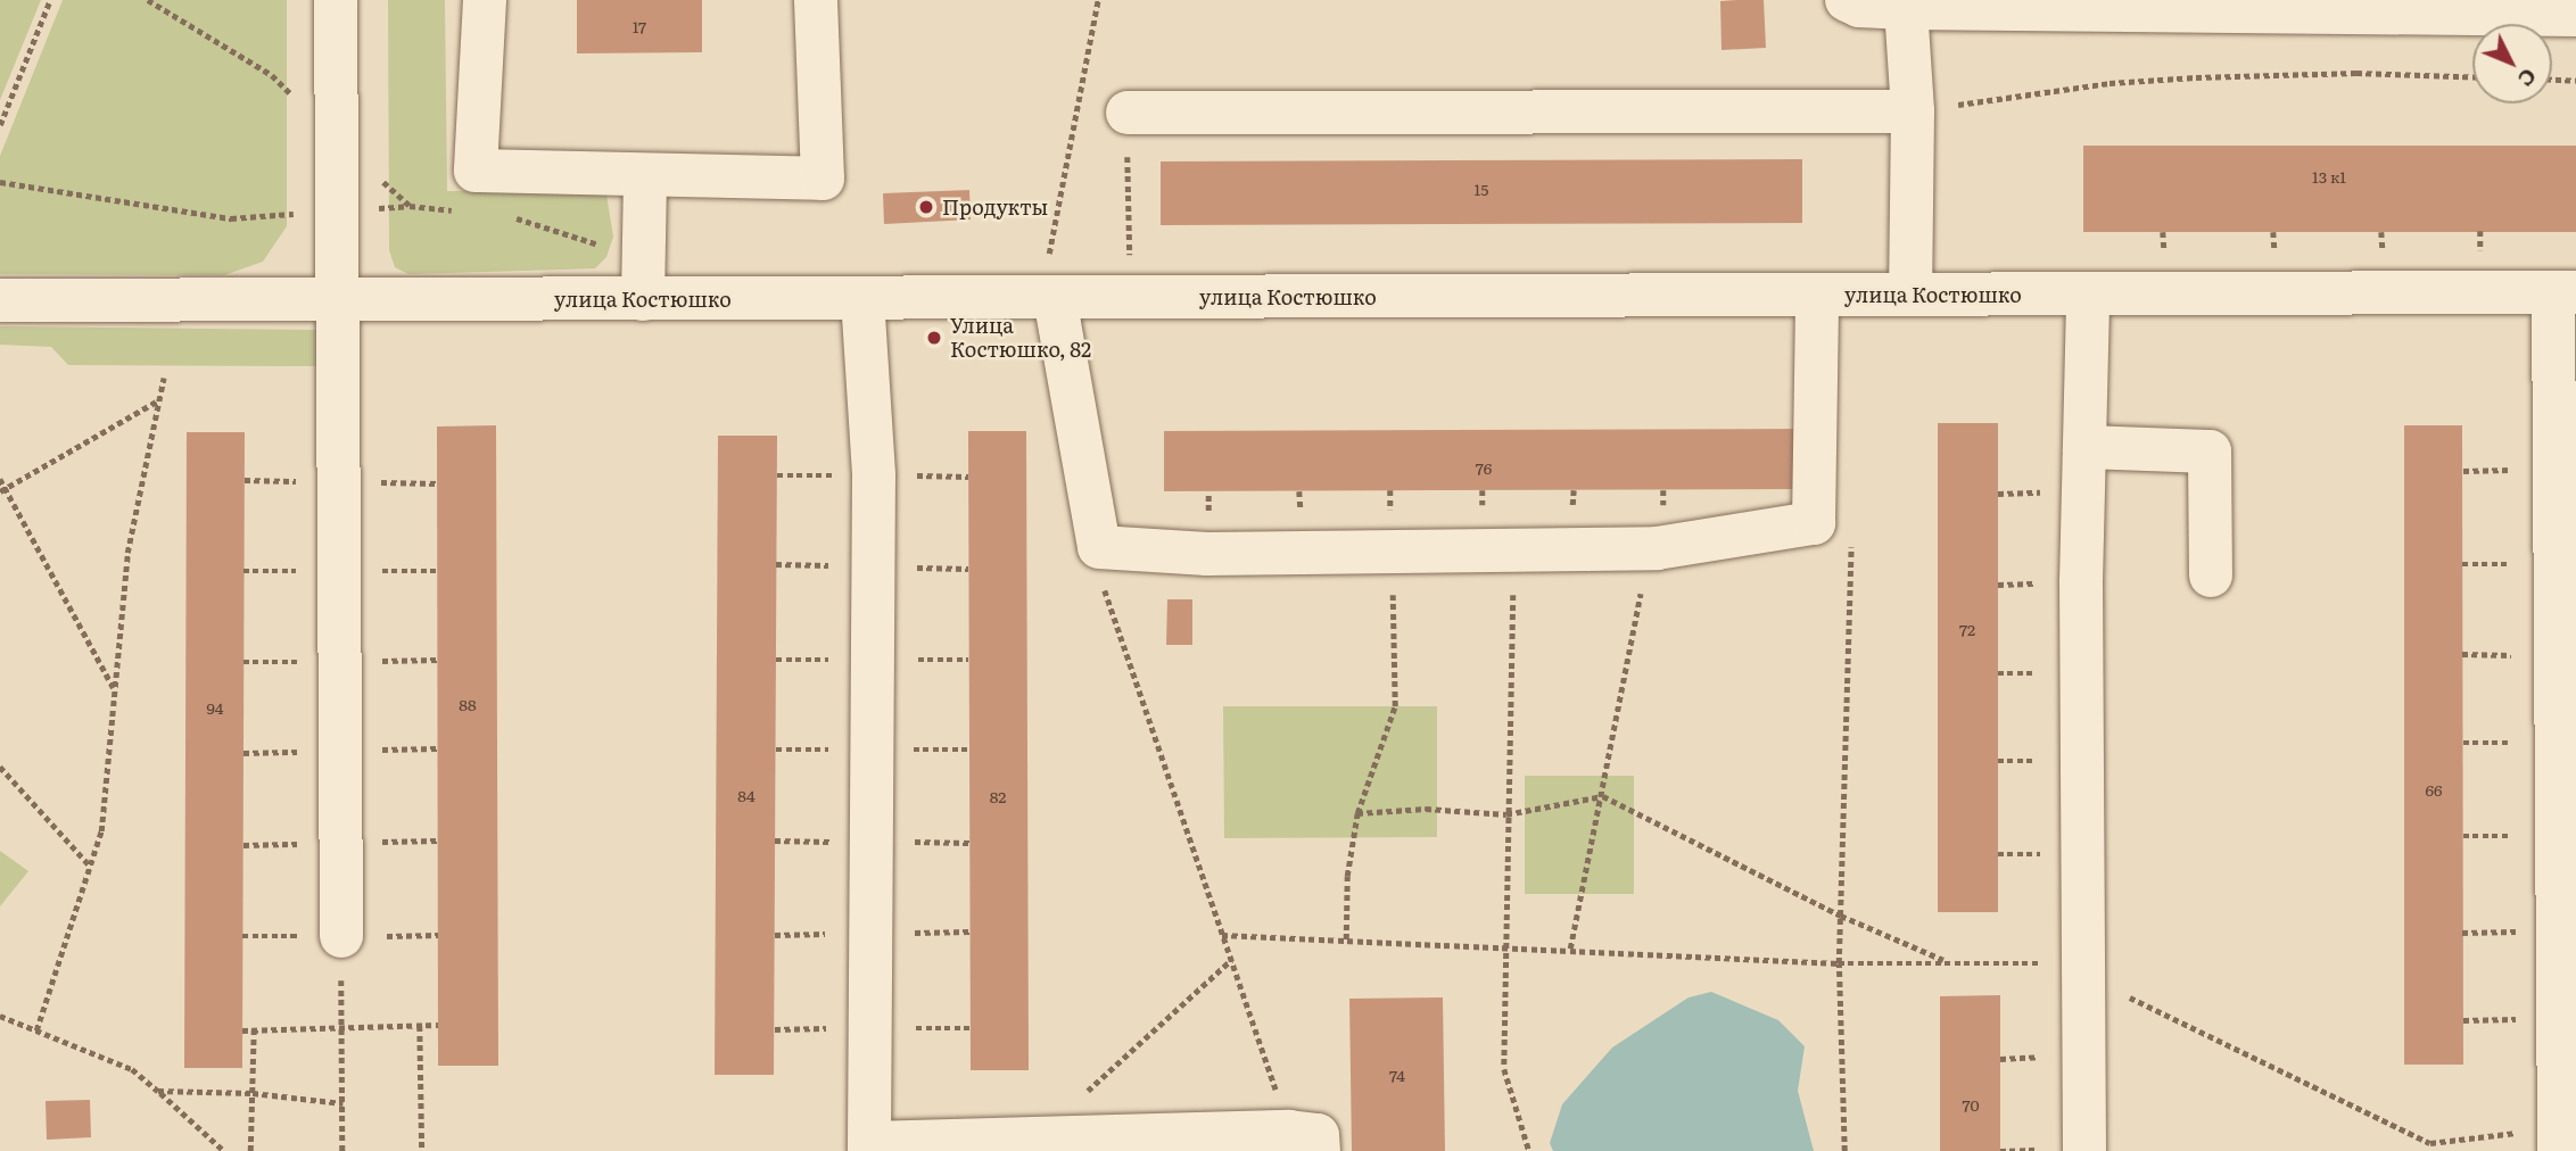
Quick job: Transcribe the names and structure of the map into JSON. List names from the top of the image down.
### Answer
{
  "streets": {
    "street": ["улица Костюшко"]
  },
  "places": ["Продукты", "Улица Костюшко, 82"],
  "house_numbers": [
    "17",
    "13 к1",
    "15",
    "76",
    "72",
    "88",
    "94",
    "66",
    "84",
    "82",
    "74",
    "70"
  ],
  "north": "bottom right"
}
